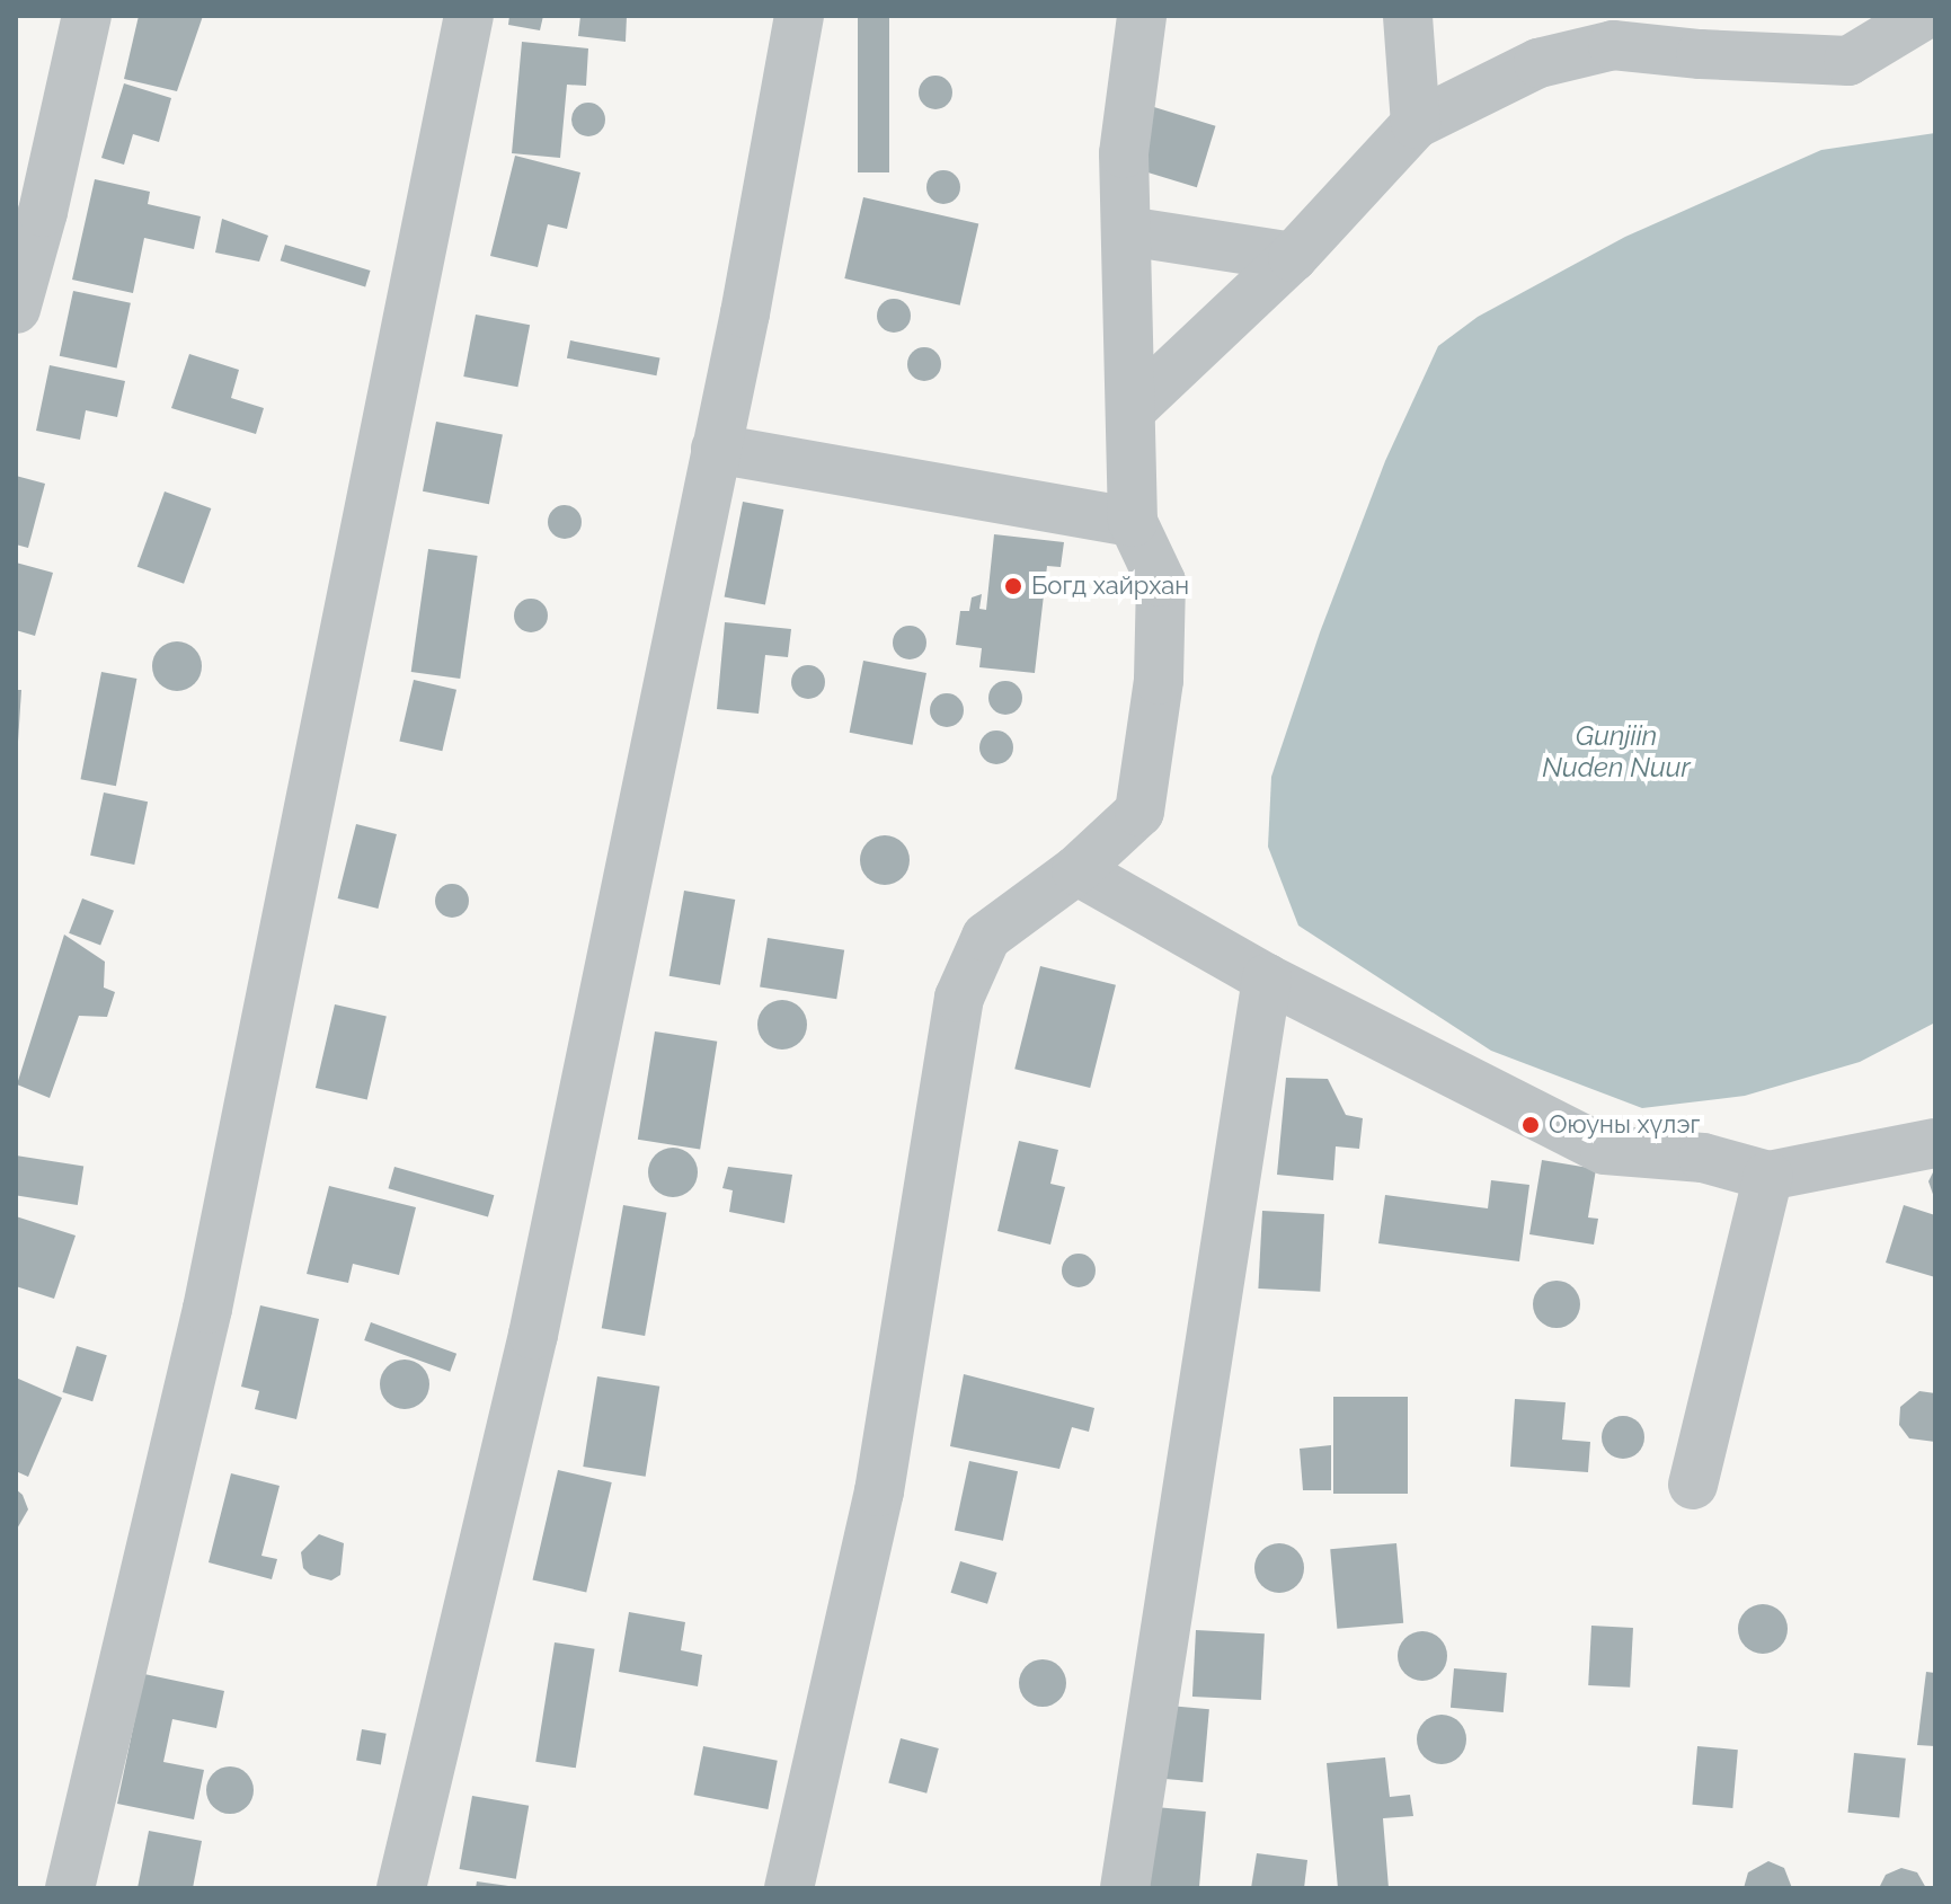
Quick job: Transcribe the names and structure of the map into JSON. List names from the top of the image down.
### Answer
{
  "water": ["Gunjiin Nuden Nuur"],
  "places": ["Богд хайрхан", "Оюуны хүлэг"]
}
